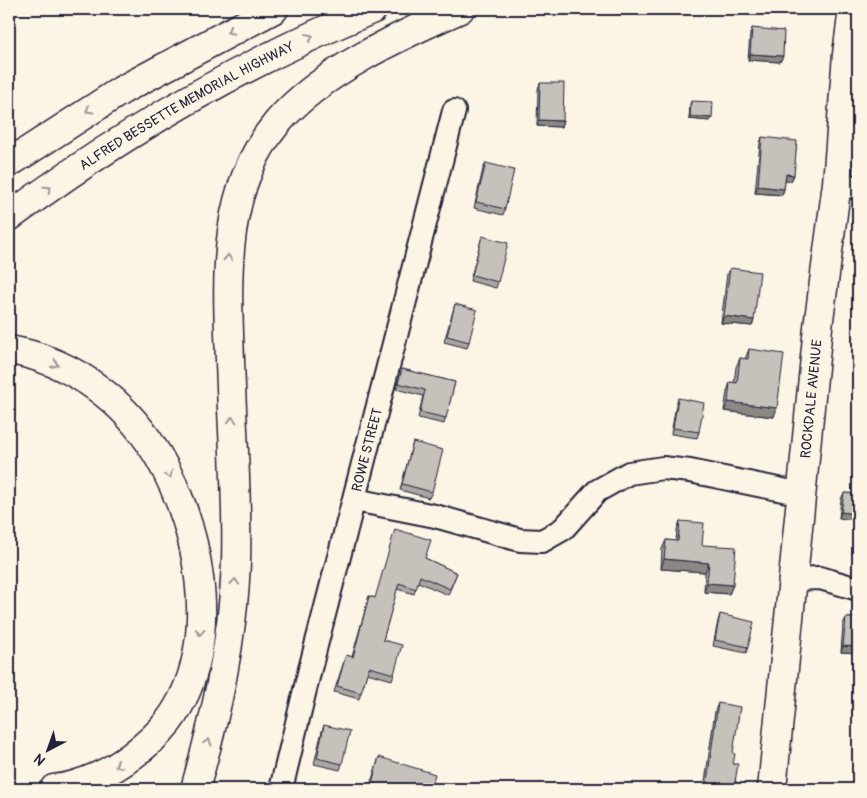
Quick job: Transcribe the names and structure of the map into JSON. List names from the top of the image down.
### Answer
{
  "streets": {
    "main road": ["ALFRED BESSETTE MEMORIAL HIGHWAY", "ROCKDALE AVENUE"],
    "street": ["ROWE STREET"]
  },
  "north": "bottom left"
}
